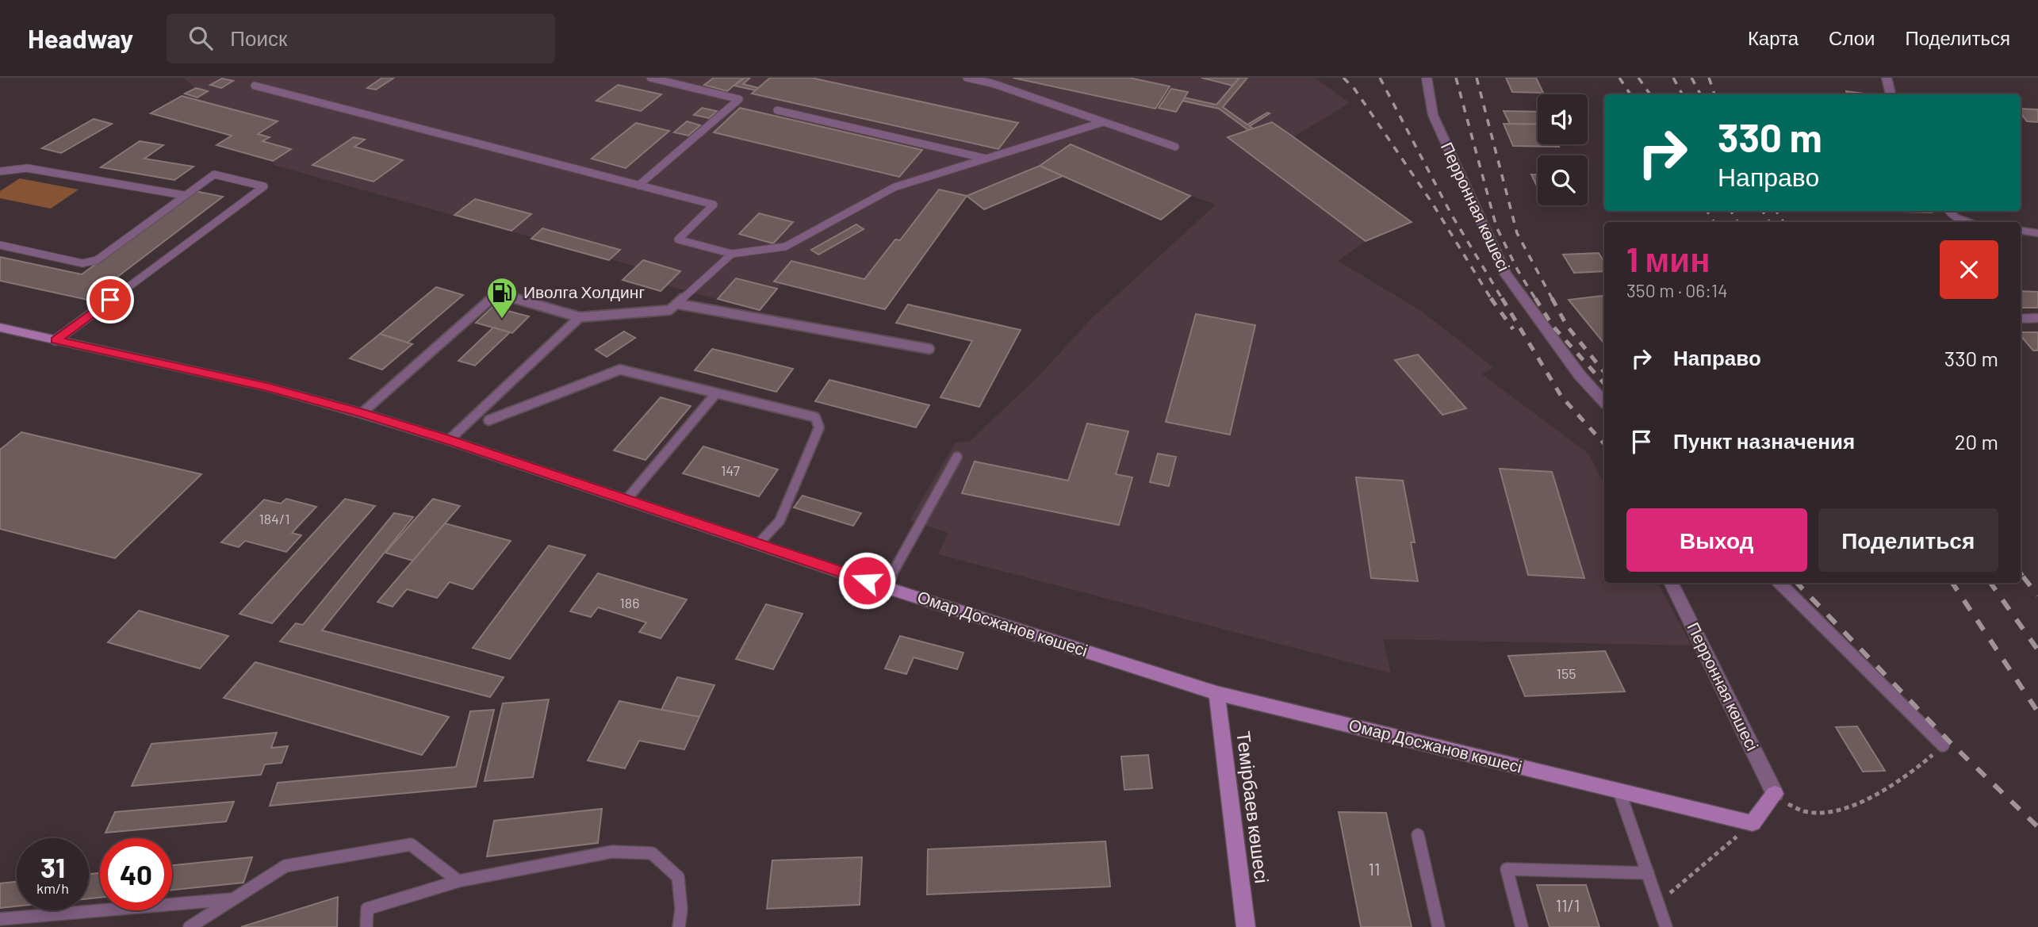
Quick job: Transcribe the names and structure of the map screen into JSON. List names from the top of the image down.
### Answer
{
  "streets": {
    "street": ["Перронная көшесі", "Омар Досжанов көшесі", "Темірбаев көшесі"]
  },
  "crossings": [
    ["Омар Досжанов көшесі", "Темірбаев көшесі"]
  ],
  "places": {
    "fuel station": ["Иволга Холдинг"]
  },
  "house_numbers": [
    "147",
    "184/1",
    "186",
    "155",
    "11",
    "11/1"
  ],
  "page": {
    "header": "Headway",
    "search": "Поиск",
    "nav": ["Карта", "Слои", "Поделиться"],
    "turn": ["330 m", "Направо"],
    "heading": ["1 мин", "350 m · 06:14"],
    "list": [
      {
        "name": "Направо",
        "value": "330 m"
      },
      {
        "name": "Пункт назначения",
        "value": "20 m"
      }
    ],
    "buttons": ["Выход", "Поделиться"],
    "speed": "31 km/h",
    "limit": "40"
  }
}
